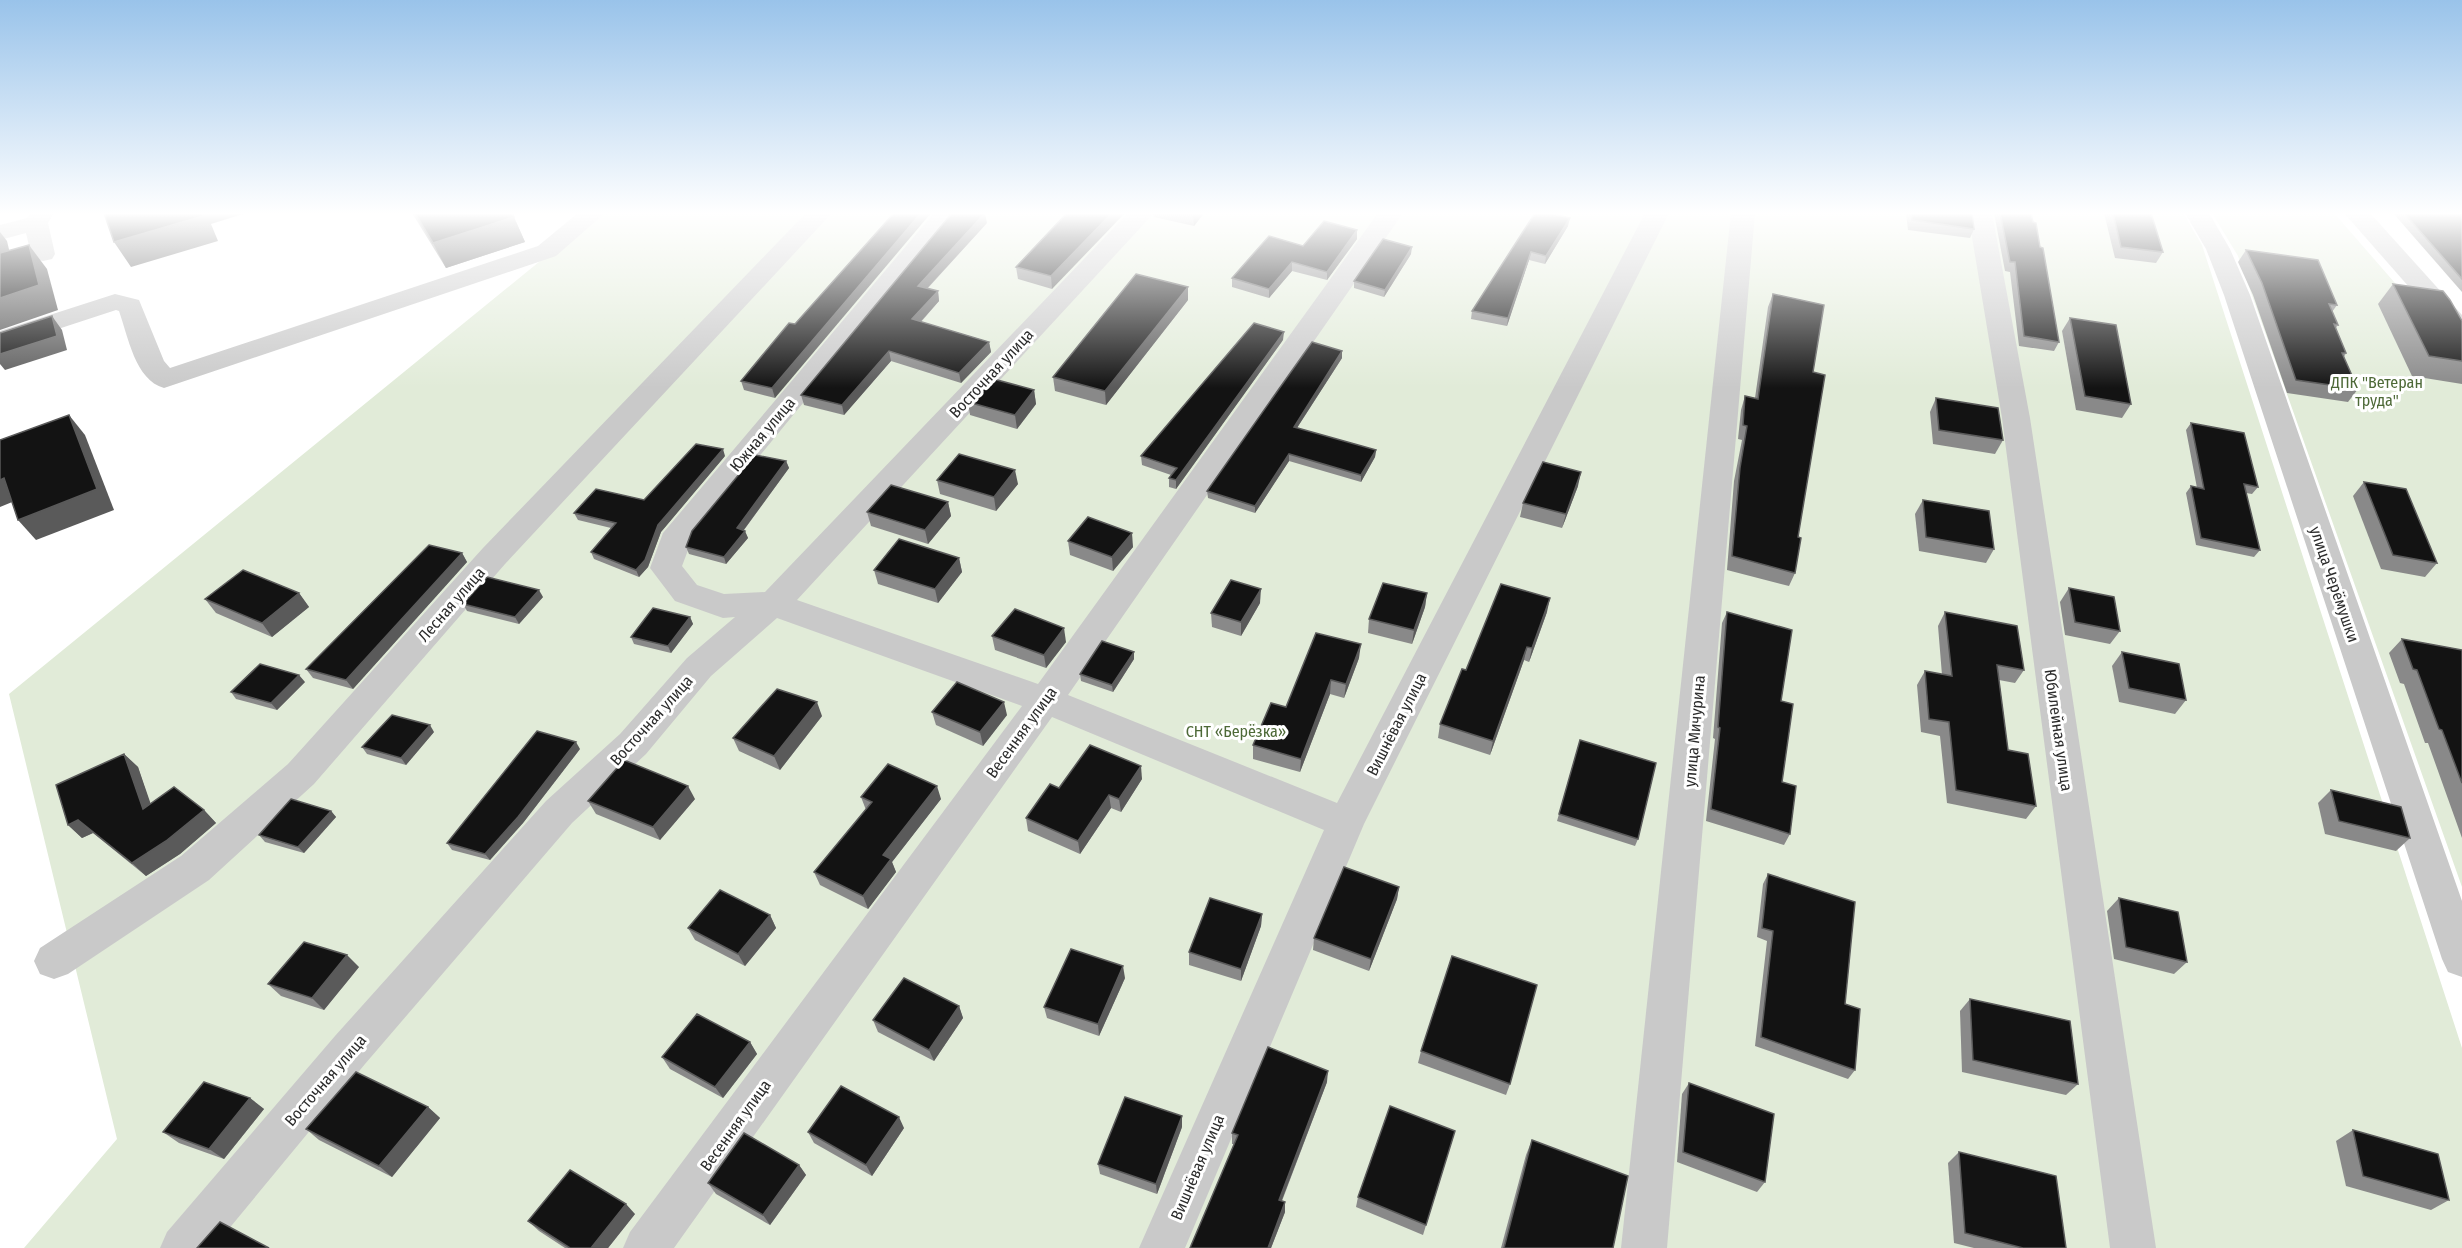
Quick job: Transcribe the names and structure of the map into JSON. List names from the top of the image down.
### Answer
{
  "streets": {
    "street": [
      "Восточная улица",
      "Южная улица",
      "улица Черёмушки",
      "Лесная улица",
      "Вишнёвая улица",
      "Юбилейная улица",
      "улица Мичурина",
      "Весенняя улица"
    ]
  },
  "crossings": [
    ["Восточная улица", "Южная улица"]
  ],
  "parks": ["ДПК \"Ветеран труда\"", "СНТ «Берёзка»"]
}
